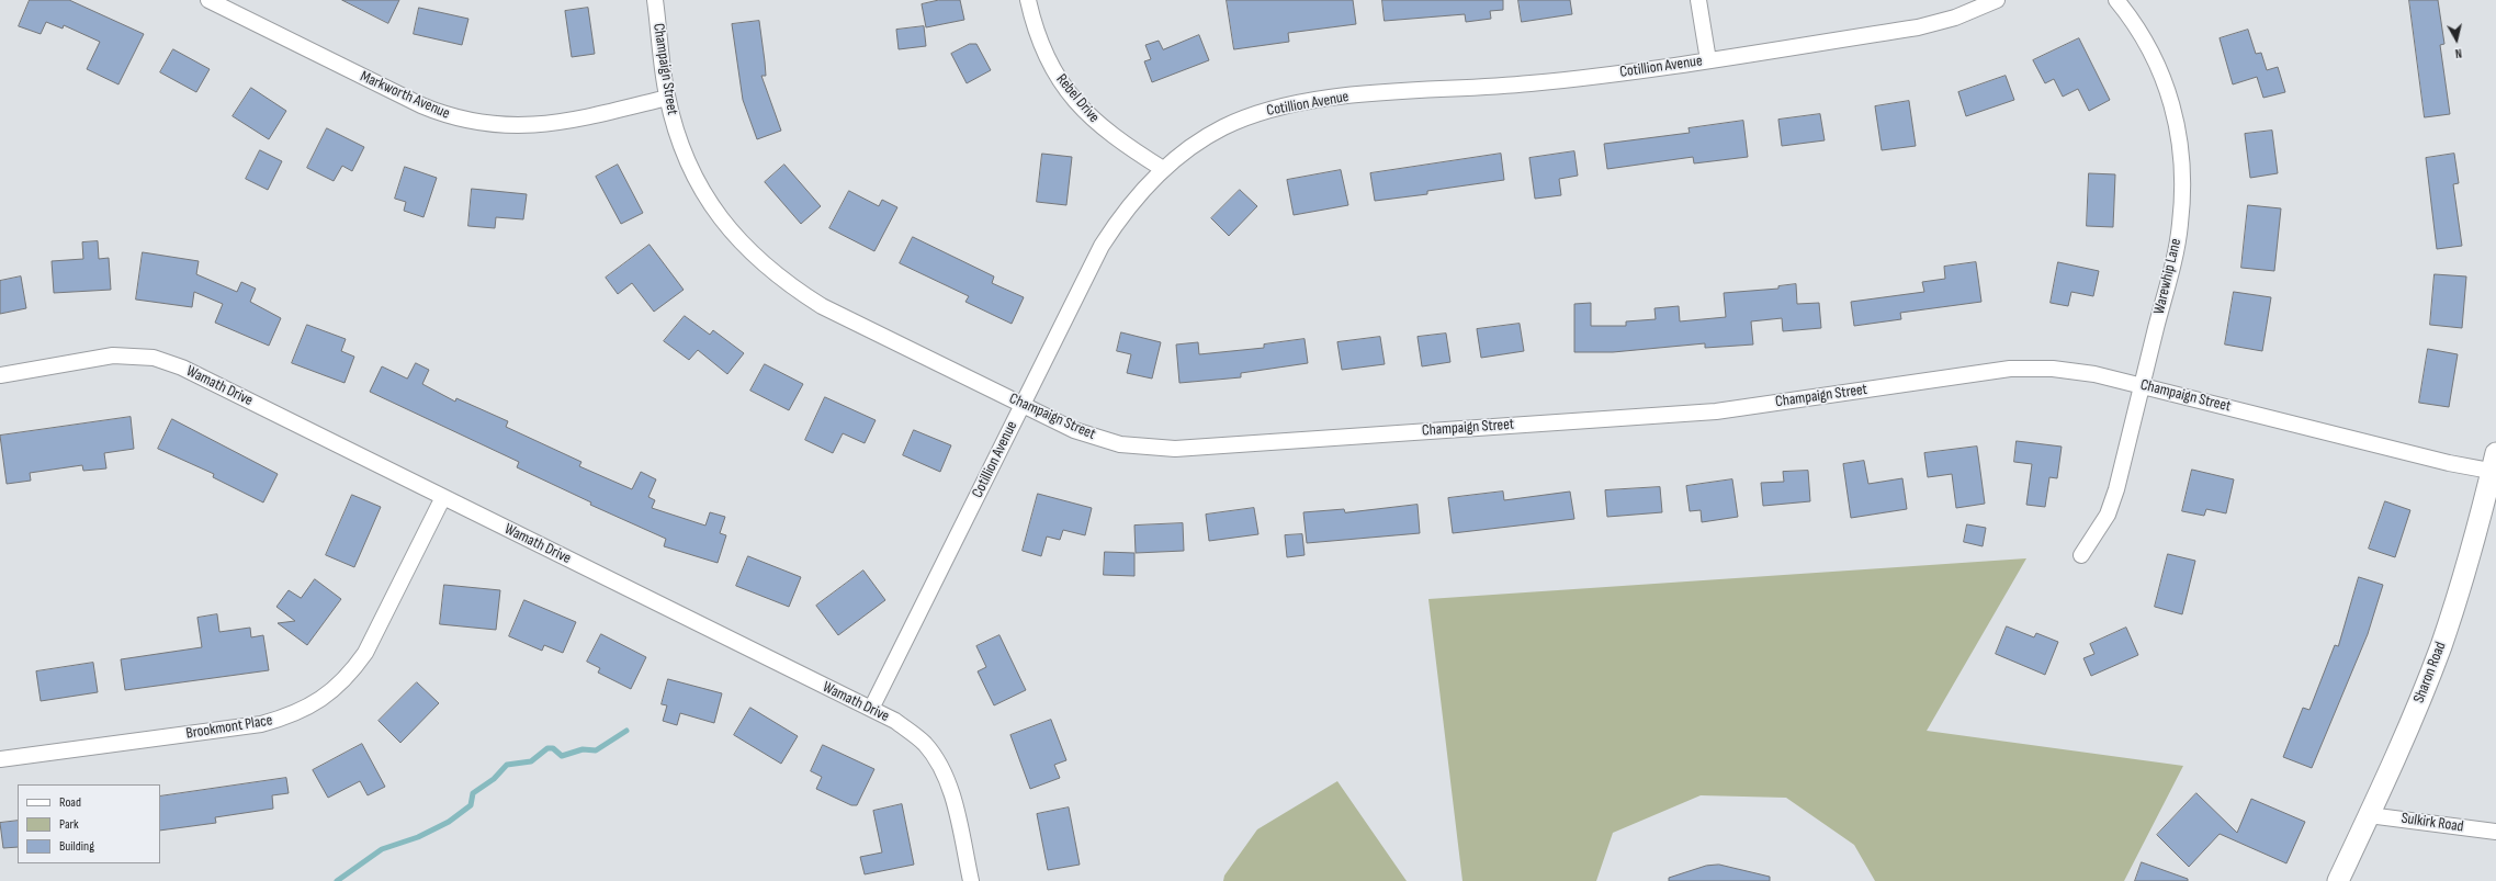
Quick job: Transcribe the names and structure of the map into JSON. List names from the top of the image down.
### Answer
{
  "streets": {
    "main road": ["Sharon Road"],
    "street": [
      "Cotillion Avenue",
      "Champaign Street",
      "Markworth Avenue",
      "Rebel Drive",
      "Warewhip Lane",
      "Wamath Drive",
      "Brookmont Place",
      "Sulkirk Road"
    ]
  },
  "crossings": [
    ["Cotillion Avenue", "Champaign Street"],
    ["Cotillion Avenue", "Rebel Drive"],
    ["Cotillion Avenue", "Wamath Drive"],
    ["Champaign Street", "Markworth Avenue"],
    ["Champaign Street", "Warewhip Lane"],
    ["Champaign Street", "Sharon Road"],
    ["Wamath Drive", "Brookmont Place"],
    ["Sharon Road", "Sulkirk Road"]
  ],
  "legend": ["Road", "Park", "Building"],
  "north": "bottom"
}
